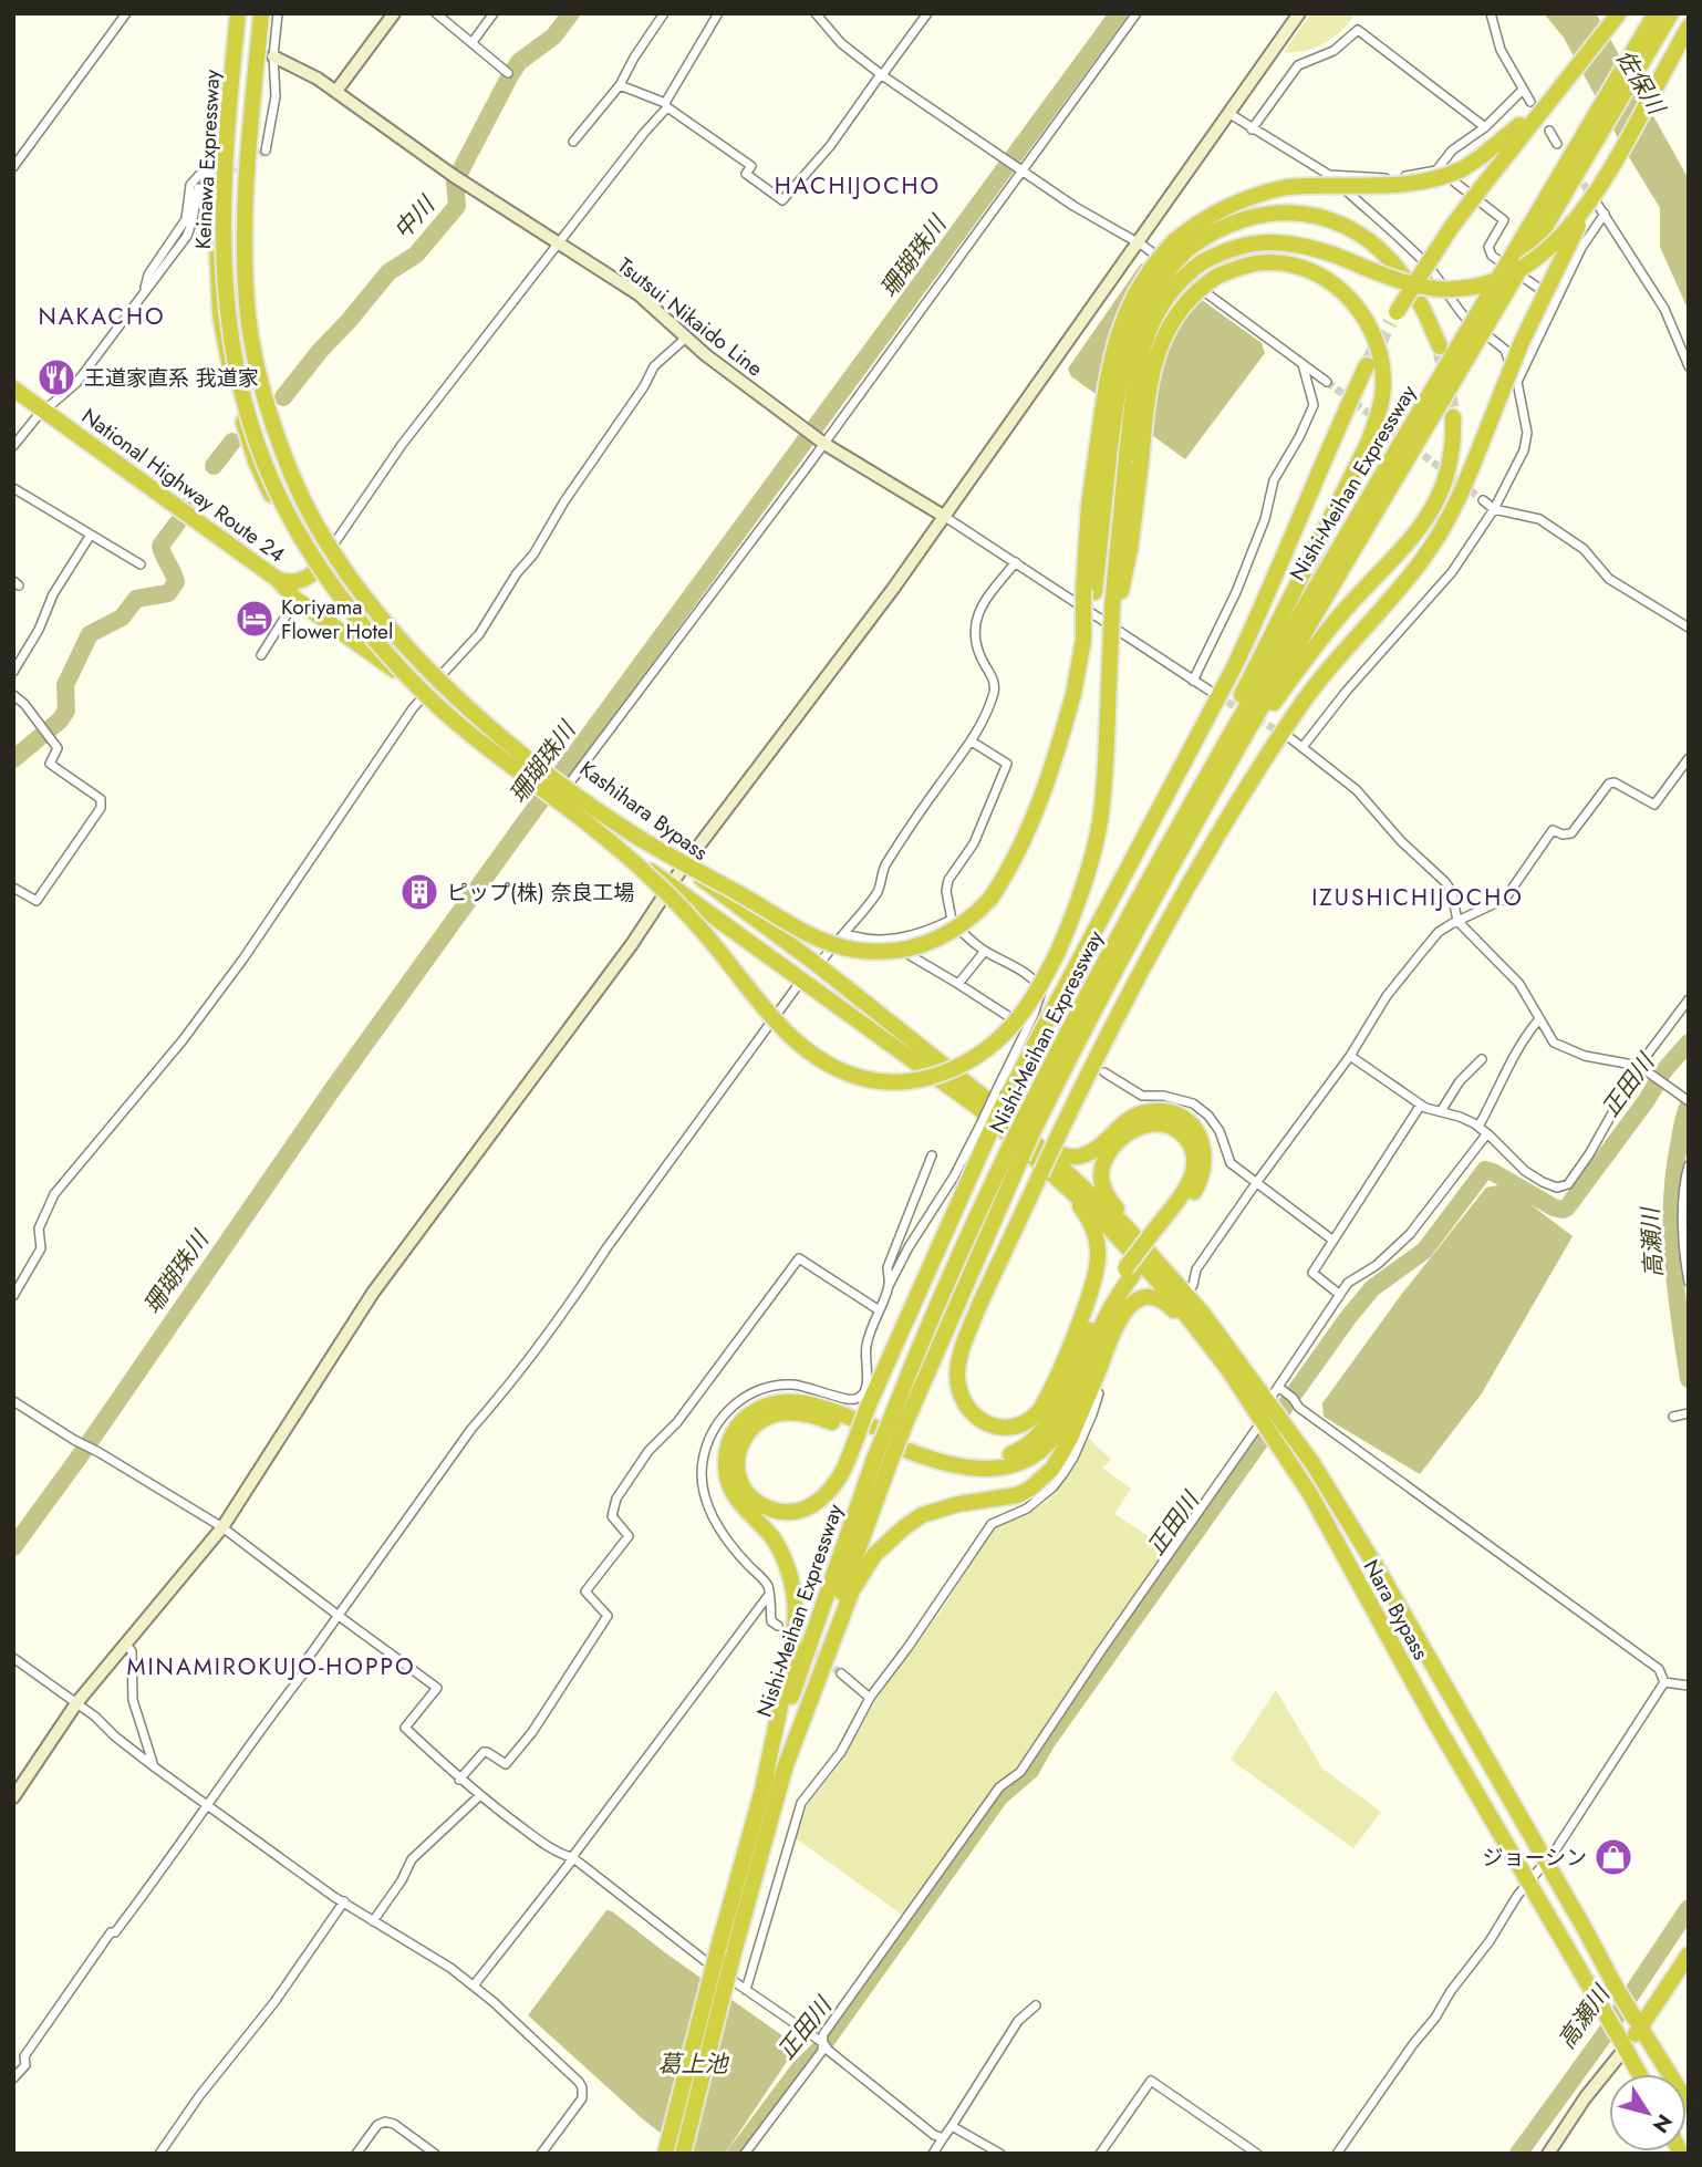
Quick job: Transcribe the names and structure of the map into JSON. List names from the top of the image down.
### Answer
{
  "streets": {
    "highway": [
      "Keinawa Expressway",
      "Nishi-Meihan Expressway",
      "National Highway Route 24",
      "Kashihara Bypass",
      "Nara Bypass"
    ],
    "main road": ["Tsutsui Nikaido Line"]
  },
  "crossings": [
    ["Keinawa Expressway", "Kashihara Bypass"],
    ["Kashihara Bypass", "Nara Bypass"]
  ],
  "districts": [
    "HACHIJOCHO",
    "NAKACHO",
    "IZUSHICHIJOCHO",
    "MINAMIROKUJO-HOPPO"
  ],
  "water": [
    "佐保川",
    "中川",
    "珊瑚珠川",
    "正田川",
    "高瀬川",
    "葛上池"
  ],
  "places": {
    "restaurant": ["王道家直系 我道家"],
    "hotel": ["Koriyama Flower Hotel"],
    "building": ["ピップ(株) 奈良工場"],
    "shop": ["ジョーシン"]
  },
  "north": "bottom right"
}
